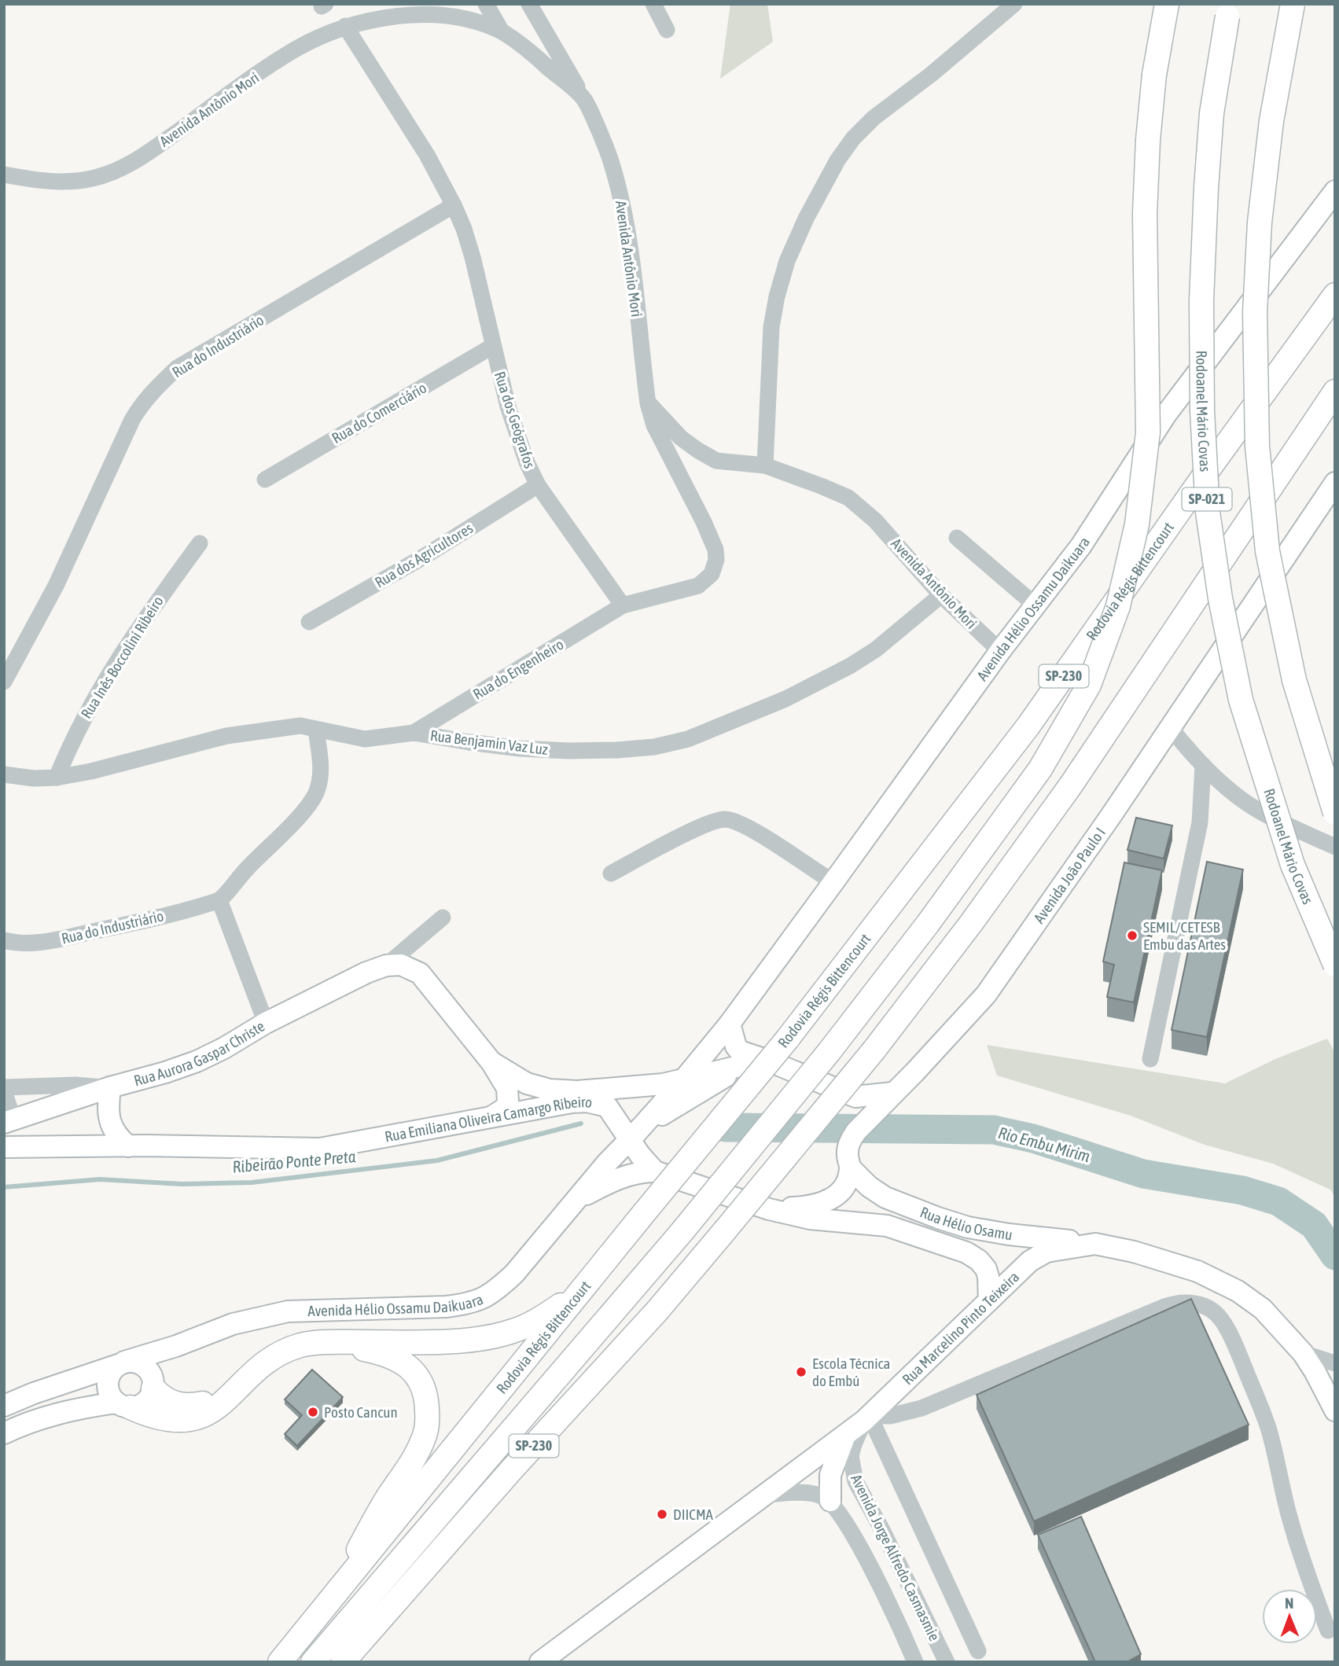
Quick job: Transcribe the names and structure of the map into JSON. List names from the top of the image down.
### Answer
{
  "streets": {
    "highway": [
      "Rodoanel Mário Covas",
      "SP-021",
      "Rodovia Régis Bittencourt",
      "SP-230"
    ],
    "main road": [
      "Avenida Hélio Ossamu Daikuara",
      "Avenida João Paulo I",
      "Rua Aurora Gaspar Christe",
      "Rua Emiliana Oliveira Camargo Ribeiro",
      "Rua Hélio Osamu",
      "Rua Marcelino Pinto Teixeira"
    ],
    "street": [
      "Avenida Antônio Mori",
      "Rua do Industriário",
      "Rua do Comerciário",
      "Rua dos Geógrafos",
      "Rua dos Agricultores",
      "Rua Inês Boccolini Ribeiro",
      "Rua do Engenheiro",
      "Rua Benjamin Vaz Luz",
      "Avenida Jorge Alfredo Casmasmie"
    ]
  },
  "crossings": [
    ["Avenida Antônio Mori", "Rua dos Geógrafos"],
    ["Avenida Antônio Mori", "Avenida Hélio Ossamu Daikuara"],
    ["Avenida Antônio Mori", "Rua Benjamin Vaz Luz"],
    ["Rua do Industriário", "Rua dos Geógrafos"],
    ["Rua do Comerciário", "Rua dos Geógrafos"],
    ["Rua dos Geógrafos", "Rua dos Agricultores"],
    ["Rua dos Geógrafos", "Rua do Engenheiro"],
    ["Avenida Hélio Ossamu Daikuara", "Rua Emiliana Oliveira Camargo Ribeiro"],
    ["Rua Inês Boccolini Ribeiro", "Rua Benjamin Vaz Luz"],
    ["Rua do Engenheiro", "Rua Benjamin Vaz Luz"],
    ["Avenida João Paulo I", "Rua Hélio Osamu"],
    ["Rua Hélio Osamu", "Rua Marcelino Pinto Teixeira"],
    ["Rua Marcelino Pinto Teixeira", "Avenida Jorge Alfredo Casmasmie"]
  ],
  "water": ["Rio Embu Mirim", "Ribeirão Ponte Preta"],
  "places": [
    "SEMIL/CETESB Embu das Artes",
    "Escola Técnica do Embú",
    "Posto Cancun",
    "DIICMA"
  ],
  "north": "top"
}
